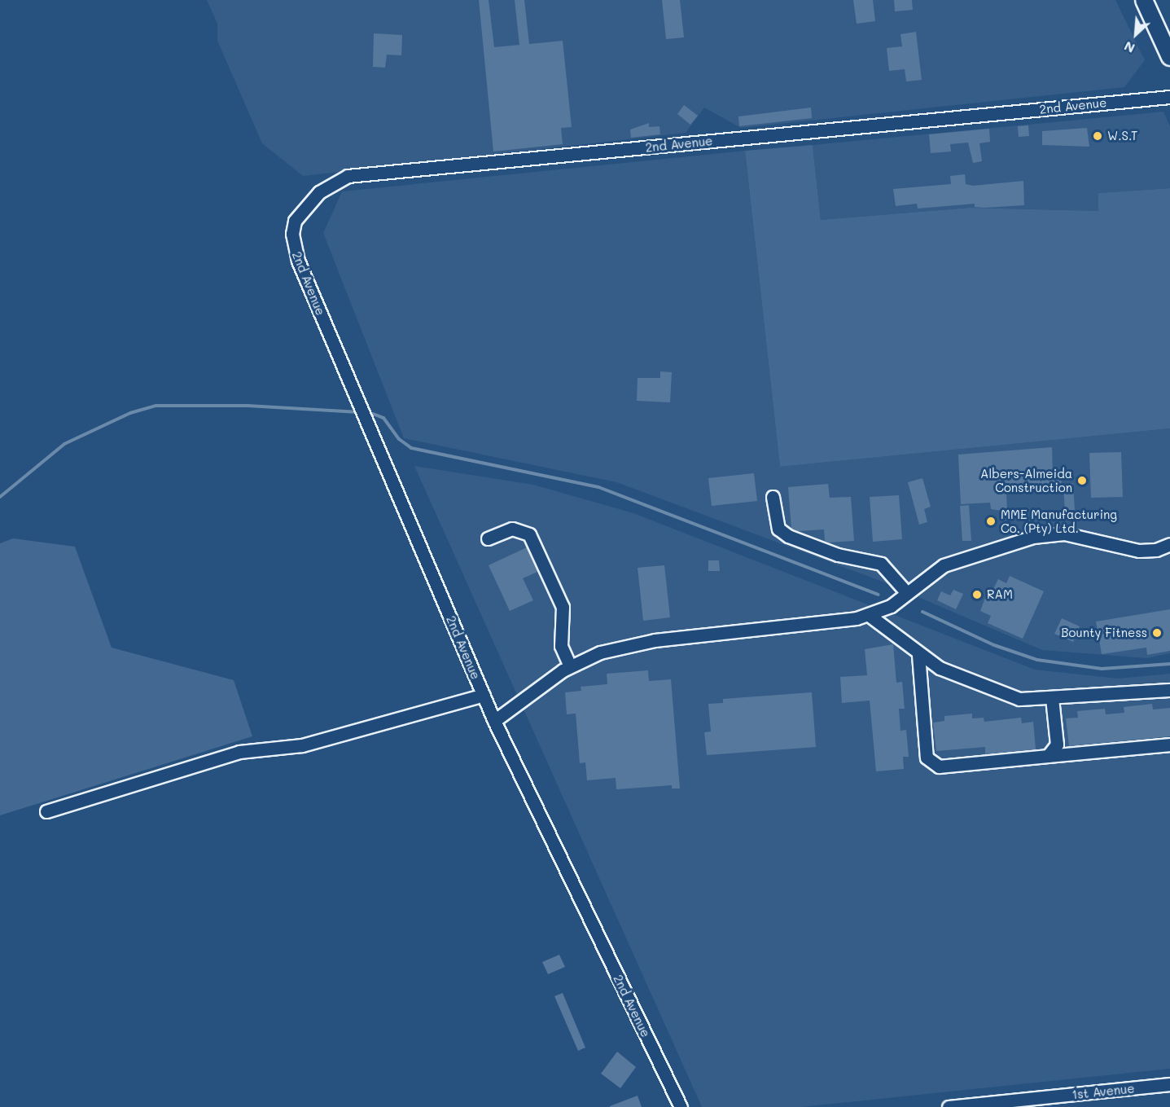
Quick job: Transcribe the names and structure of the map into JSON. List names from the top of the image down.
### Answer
{
  "streets": {
    "street": ["2nd Avenue", "1st Avenue"]
  },
  "places": [
    "W.S.T",
    "Albers-Almeida Construction",
    "MME Manufacturing Co. (Pty) Ltd.",
    "RAM",
    "Bounty Fitness"
  ],
  "north": "bottom left"
}
